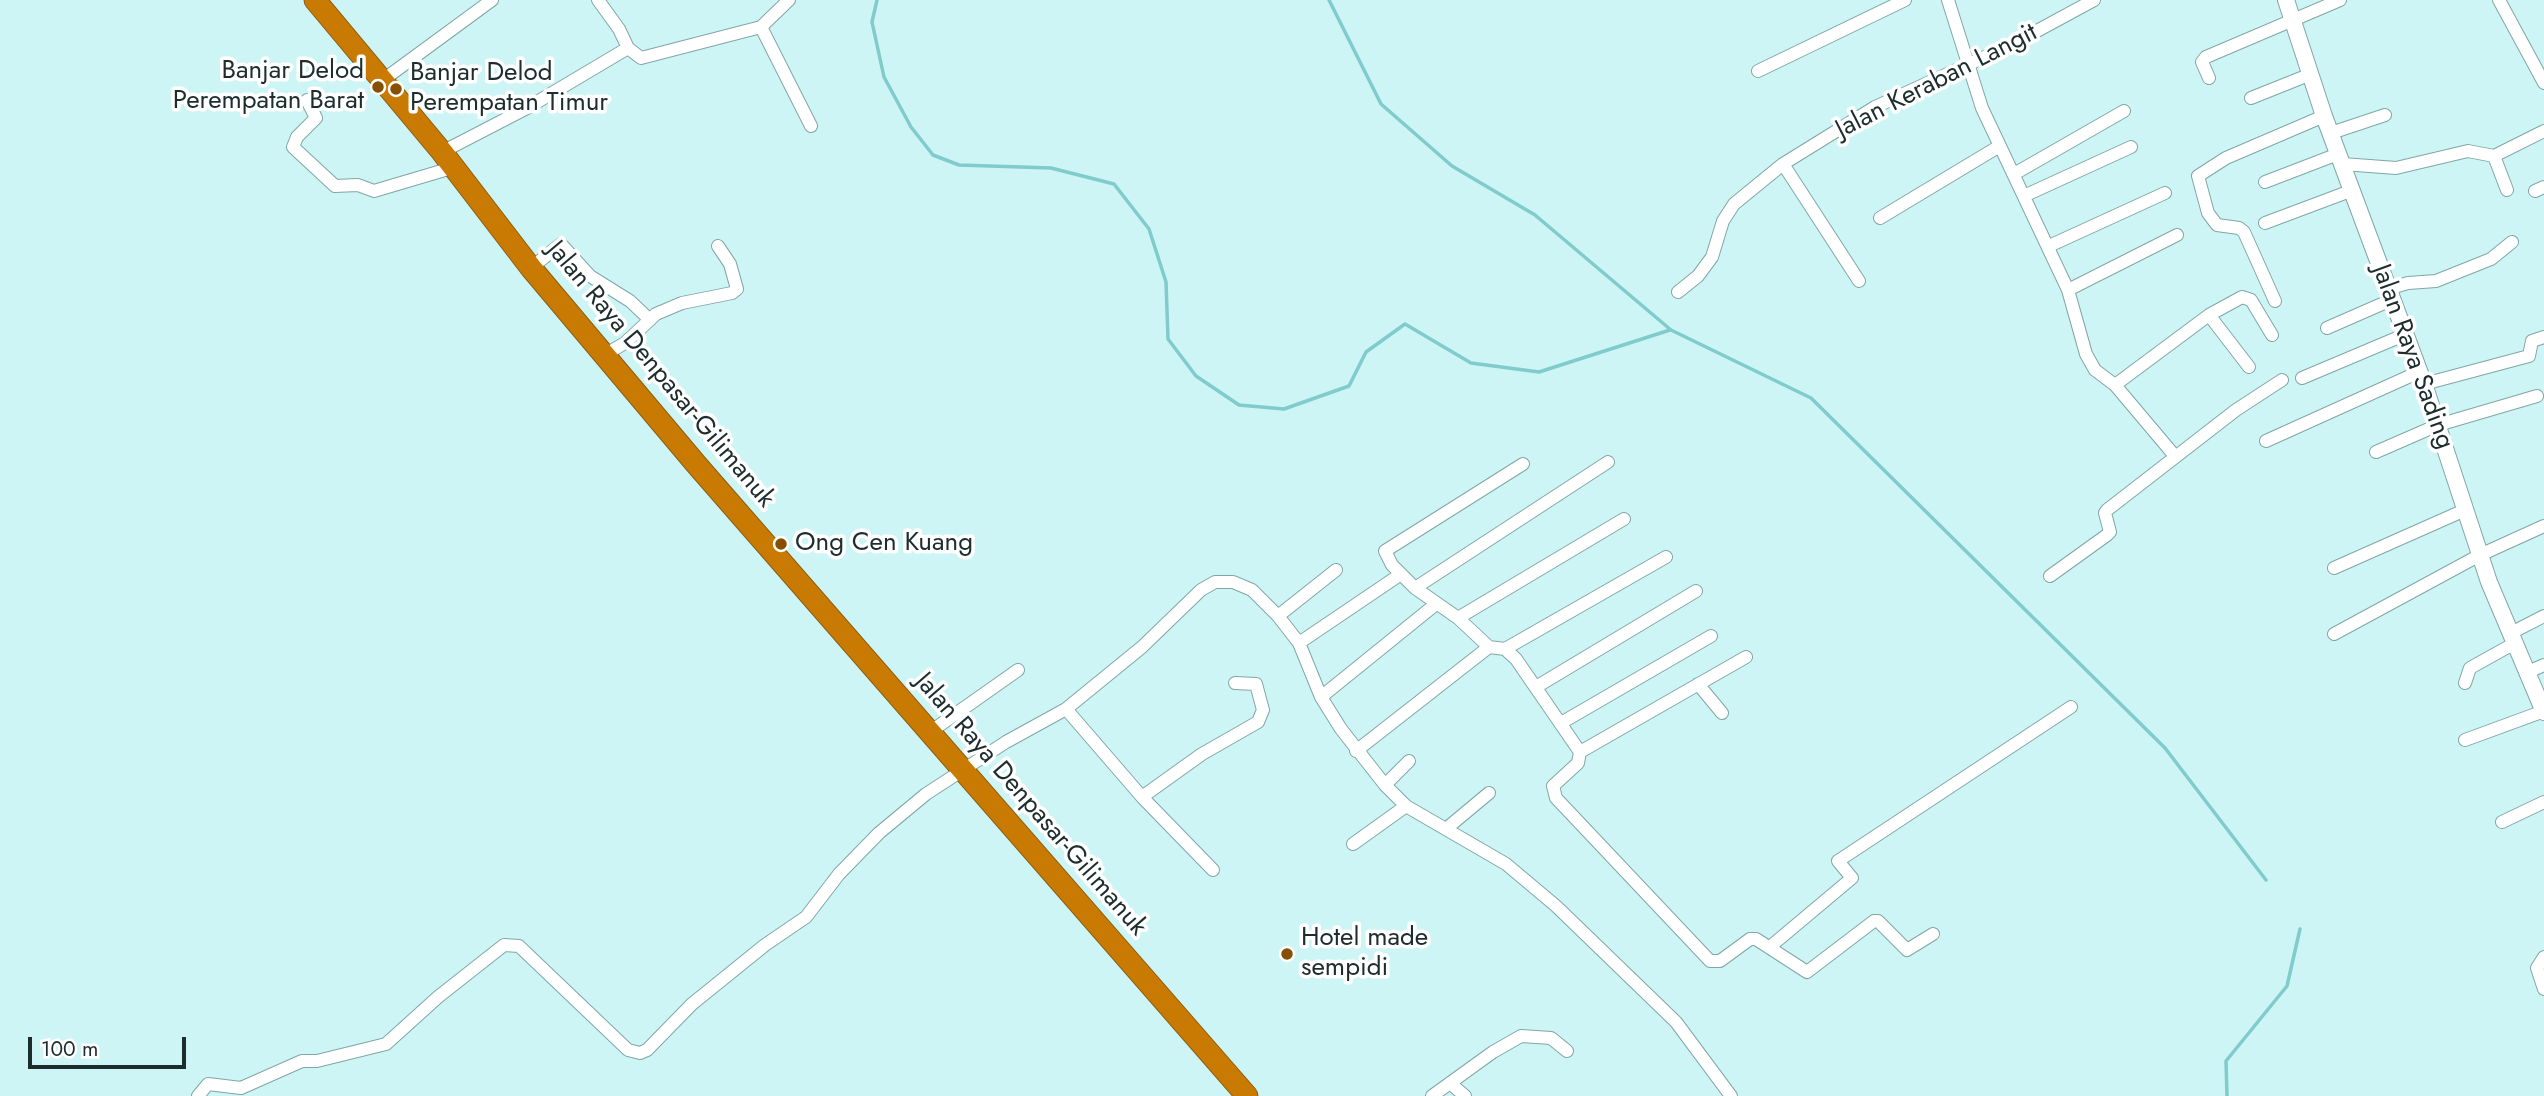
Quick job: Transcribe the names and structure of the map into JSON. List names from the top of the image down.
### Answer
{
  "streets": {
    "highway": ["Jalan Raya Denpasar-Gilimanuk"],
    "street": ["Jalan Keraban Langit", "Jalan Raya Sading"]
  },
  "places": [
    "Banjar Delod Perempatan Barat",
    "Banjar Delod Perempatan Timur",
    "Ong Cen Kuang",
    "Hotel made sempidi"
  ],
  "scale_bar": "100 m"
}
